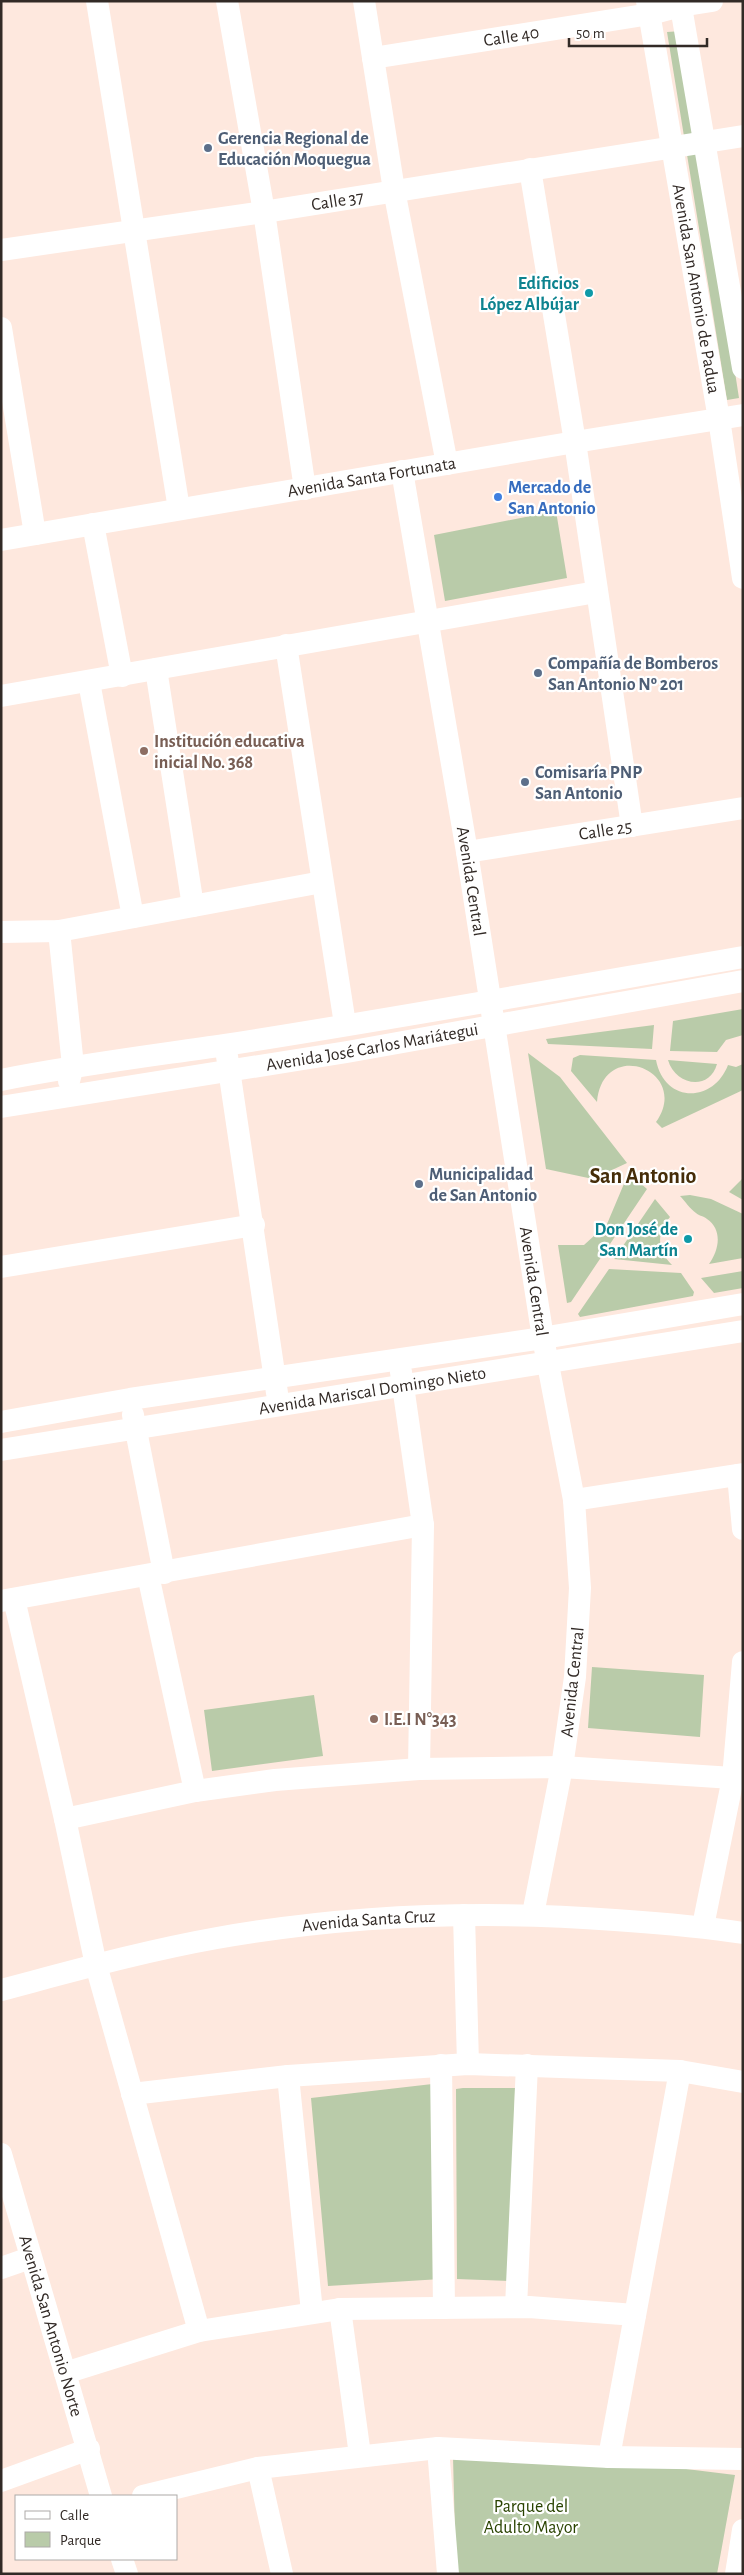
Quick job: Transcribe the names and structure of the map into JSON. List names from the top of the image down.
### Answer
{
  "streets": {
    "street": [
      "Calle 40",
      "Calle 37",
      "Avenida San Antonio de Padua",
      "Avenida Santa Fortunata",
      "Calle 25",
      "Avenida Central",
      "Avenida José Carlos Mariátegui",
      "Avenida Mariscal Domingo Nieto",
      "Avenida Santa Cruz",
      "Avenida San Antonio Norte"
    ]
  },
  "crossings": [
    ["Calle 40", "Avenida San Antonio de Padua"],
    ["Calle 37", "Avenida San Antonio de Padua"],
    ["Avenida San Antonio de Padua", "Avenida Santa Fortunata"],
    ["Avenida Santa Fortunata", "Avenida Central"],
    ["Calle 25", "Avenida Central"],
    ["Avenida Central", "Avenida José Carlos Mariátegui"],
    ["Avenida Central", "Avenida Mariscal Domingo Nieto"],
    ["Avenida Central", "Avenida Santa Cruz"]
  ],
  "districts": ["San Antonio"],
  "parks": ["Parque del Adulto Mayor"],
  "places": [
    "Gerencia Regional de Educación Moquegua",
    "Edificios López Albújar",
    "Mercado de San Antonio",
    "Compañía de Bomberos San Antonio Nº 201",
    "Institución educativa inicial No. 368",
    "Comisaría PNP San Antonio",
    "Municipalidad de San Antonio",
    "Don José de San Martín",
    "I.E.I N°343"
  ],
  "legend": ["Calle", "Parque"],
  "scale_bar": "50 m"
}
